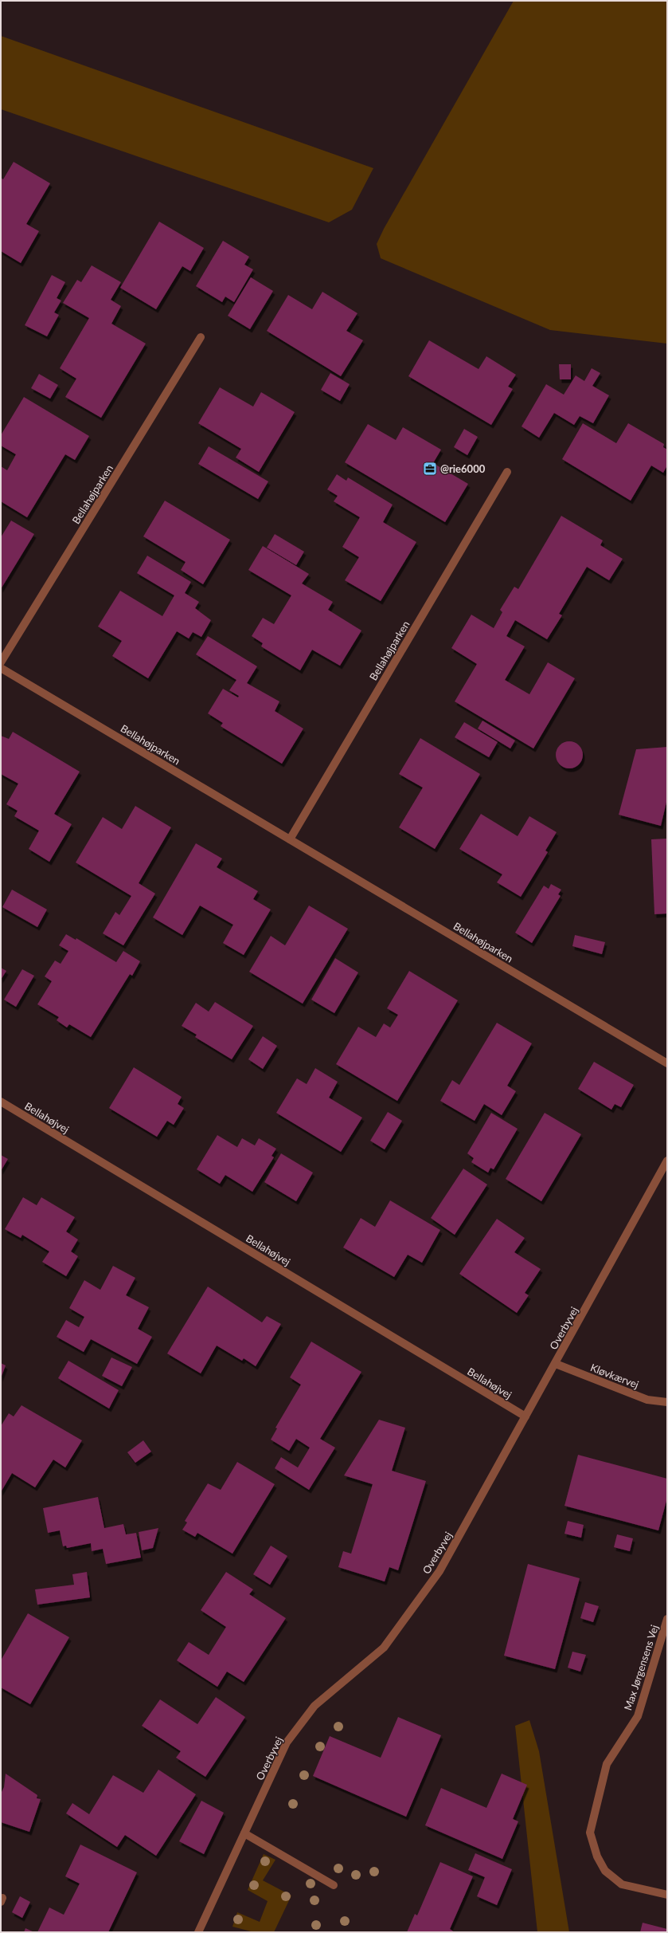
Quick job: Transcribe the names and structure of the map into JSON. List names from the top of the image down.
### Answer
{
  "streets": {
    "street": [
      "Bellahøjparken",
      "Bellahøjvej",
      "Overbyvej",
      "Kløvkærvej",
      "Max Jørgensens Vej"
    ]
  },
  "crossings": [
    ["Bellahøjvej", "Overbyvej"],
    ["Overbyvej", "Kløvkærvej"]
  ],
  "places": {
    "office": ["@rie6000"]
  }
}
